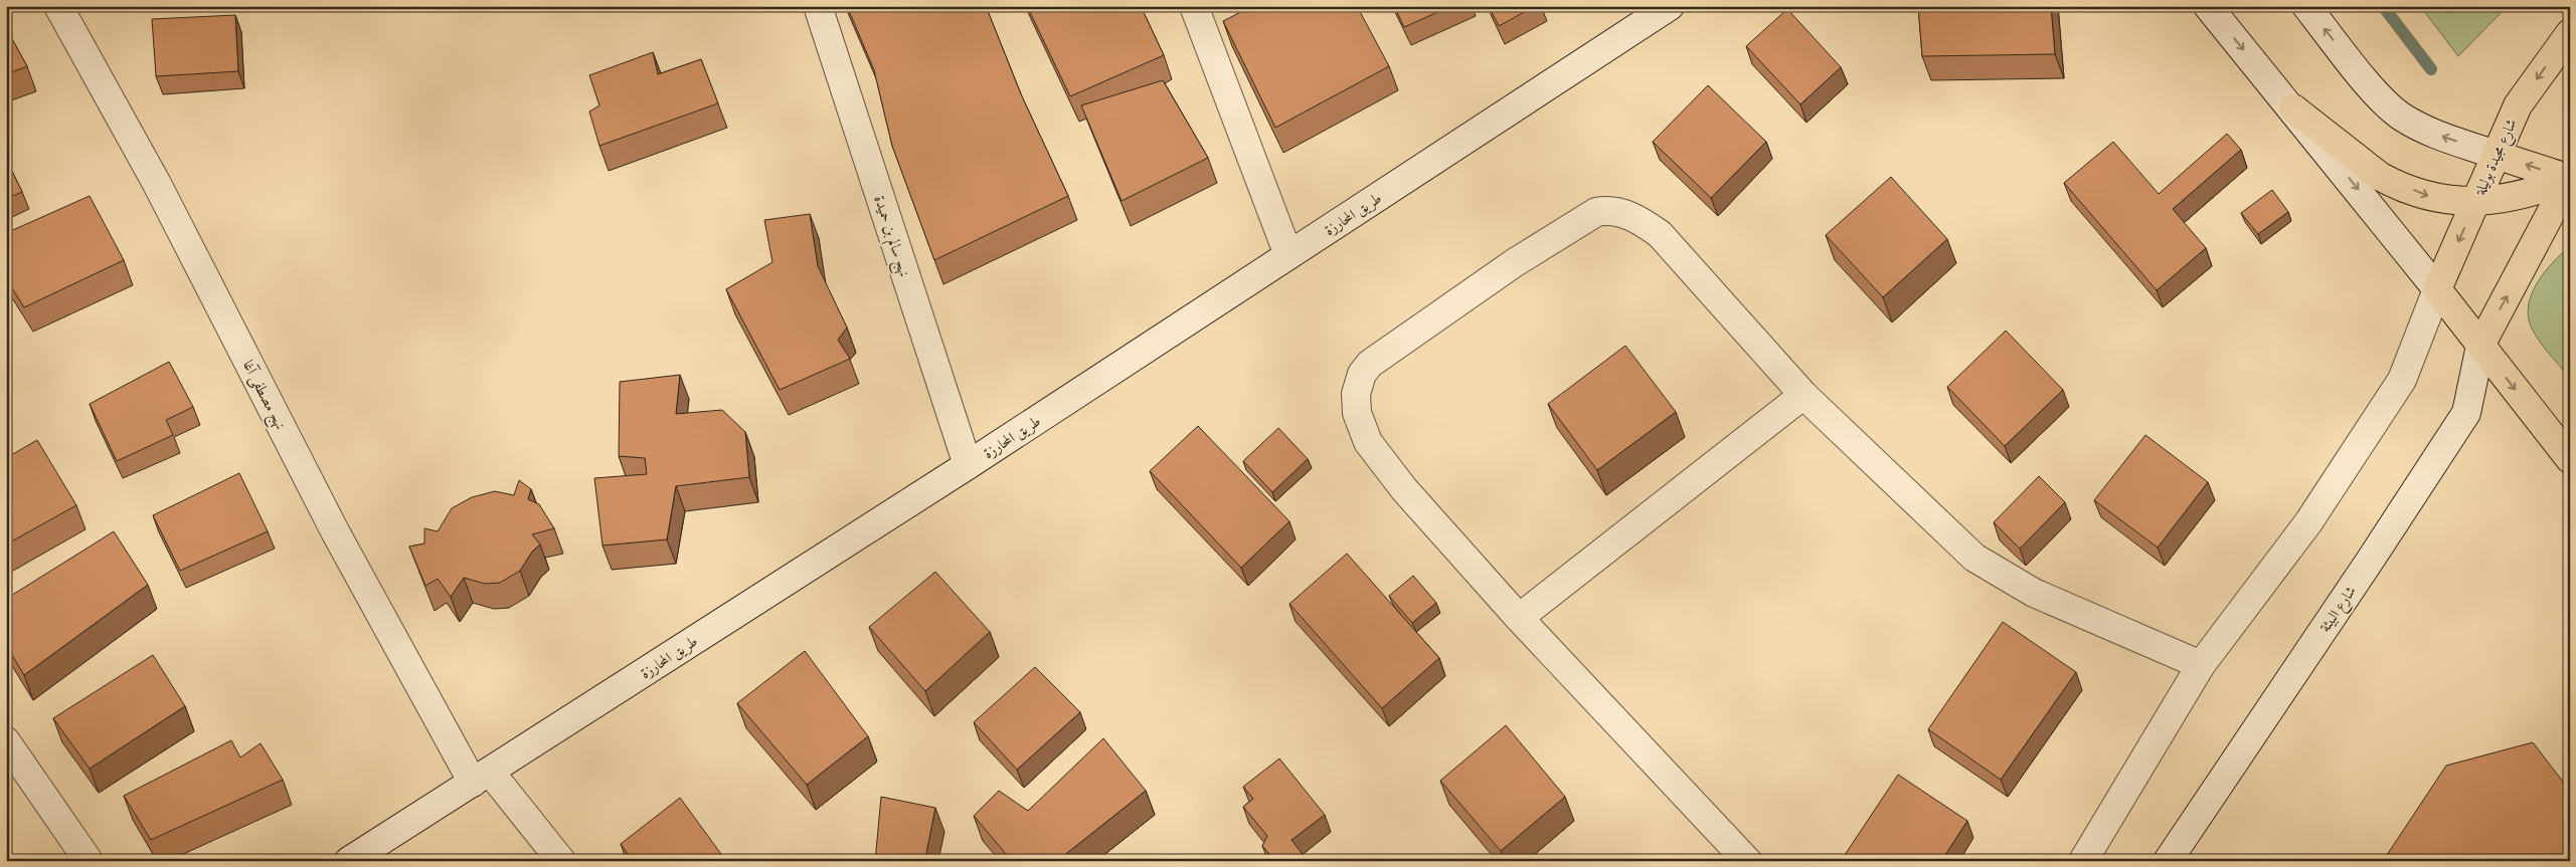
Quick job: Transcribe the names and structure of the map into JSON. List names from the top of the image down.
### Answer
{
  "streets": {
    "main road": ["شارع مجيدة بوليلة"],
    "street": [
      "طريق المحارزة",
      "نهج سالم بن حميدة",
      "نهج مصطفى آغا",
      "شارع البيئة"
    ]
  },
  "crossings": [
    ["طريق المحارزة", "نهج سالم بن حميدة"],
    ["طريق المحارزة", "نهج مصطفى آغا"]
  ]
}
